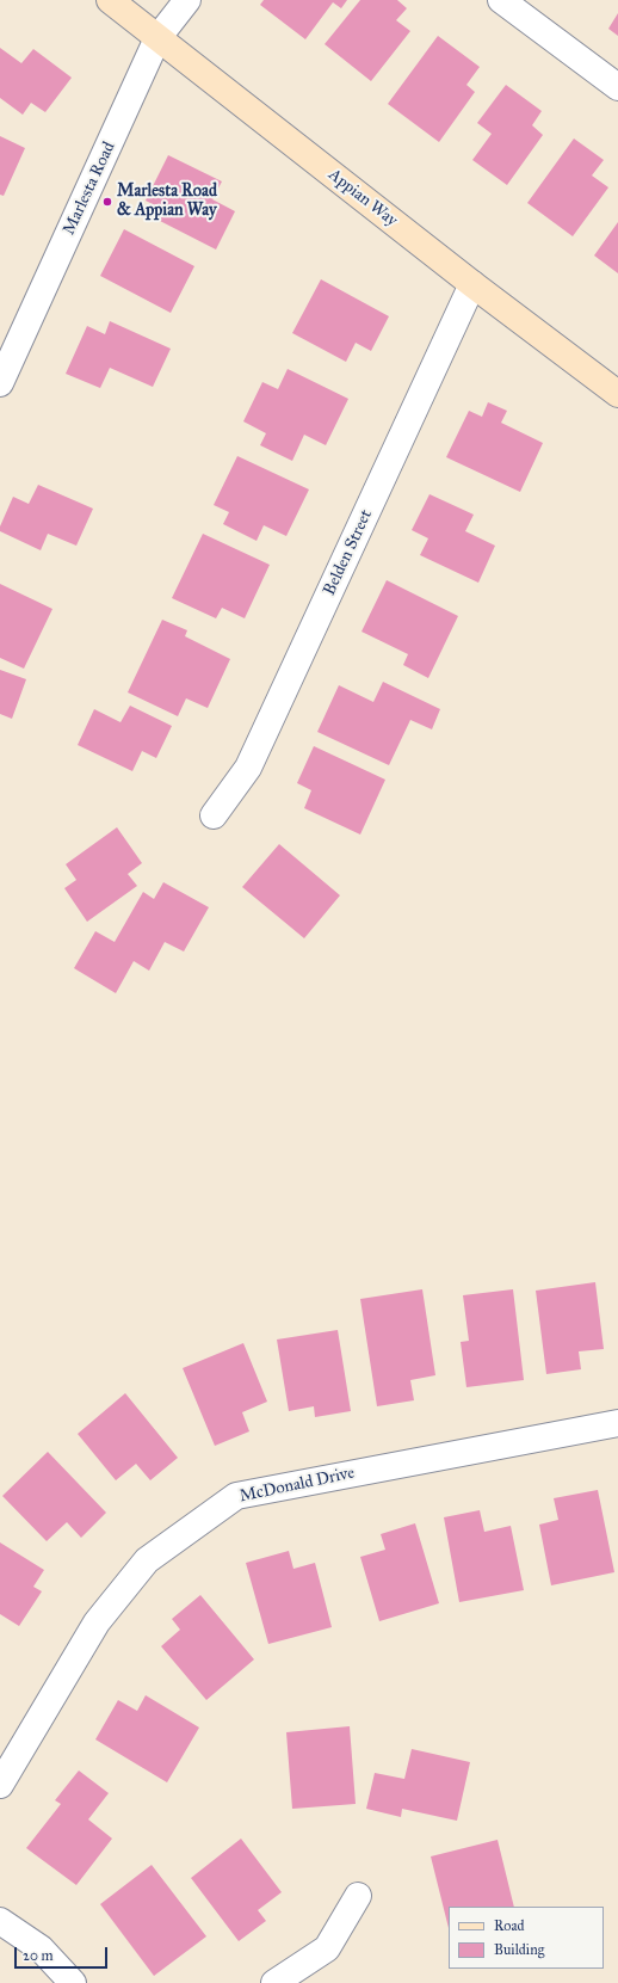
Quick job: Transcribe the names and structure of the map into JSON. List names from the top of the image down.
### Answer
{
  "streets": {
    "main road": ["Appian Way"],
    "street": ["Marlesta Road", "Belden Street", "McDonald Drive"]
  },
  "crossings": [
    ["Marlesta Road", "Appian Way"],
    ["Appian Way", "Belden Street"]
  ],
  "places": ["Marlesta Road & Appian Way"],
  "legend": ["Road", "Building"],
  "scale_bar": "20 m"
}
